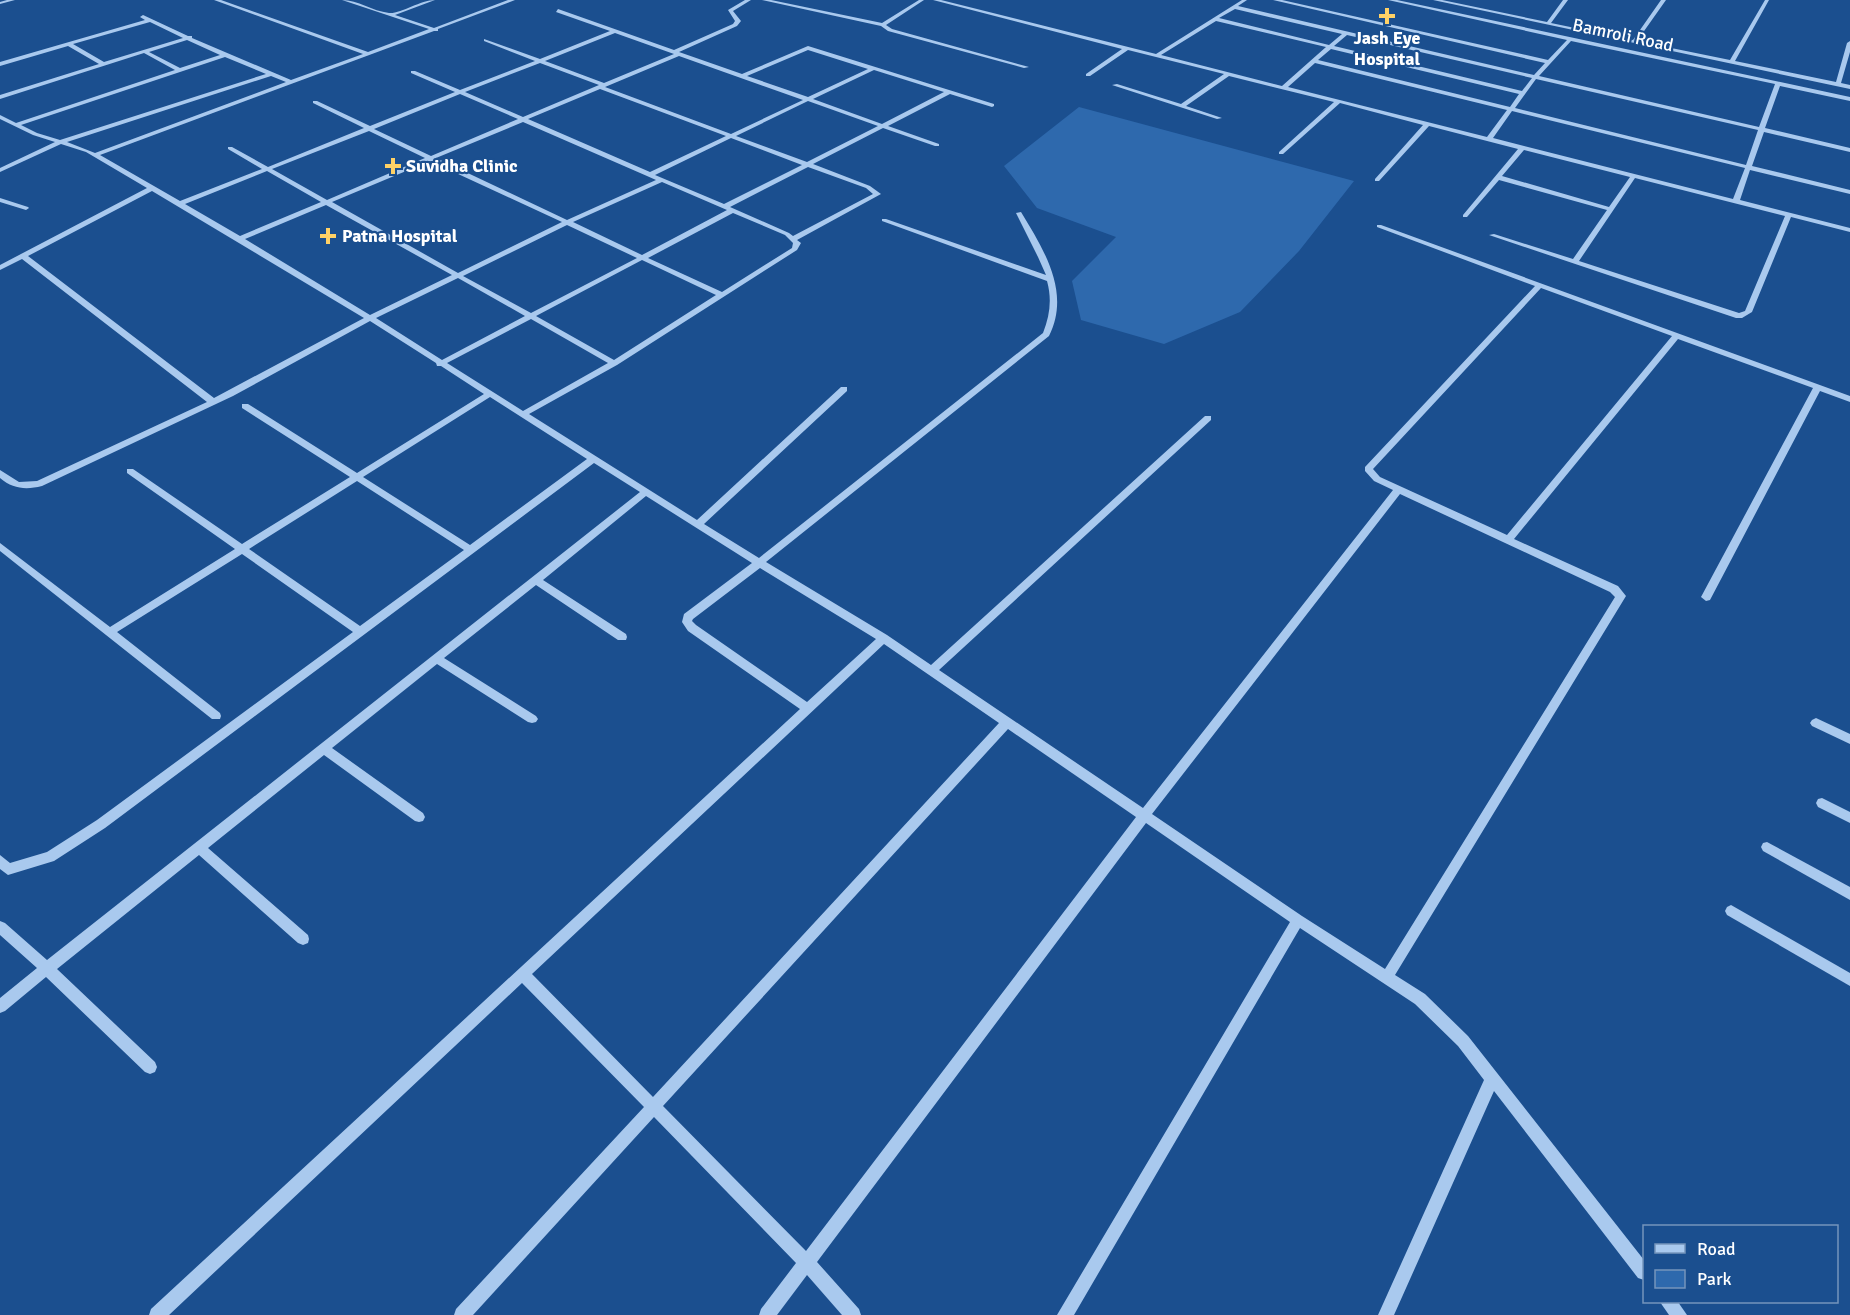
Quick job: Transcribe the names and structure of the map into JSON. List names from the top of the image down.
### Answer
{
  "streets": {
    "street": ["Bamroli Road"]
  },
  "places": {
    "health": ["Jash Eye Hospital", "Suvidha Clinic", "Patna Hospital"]
  },
  "legend": ["Road", "Park"]
}
